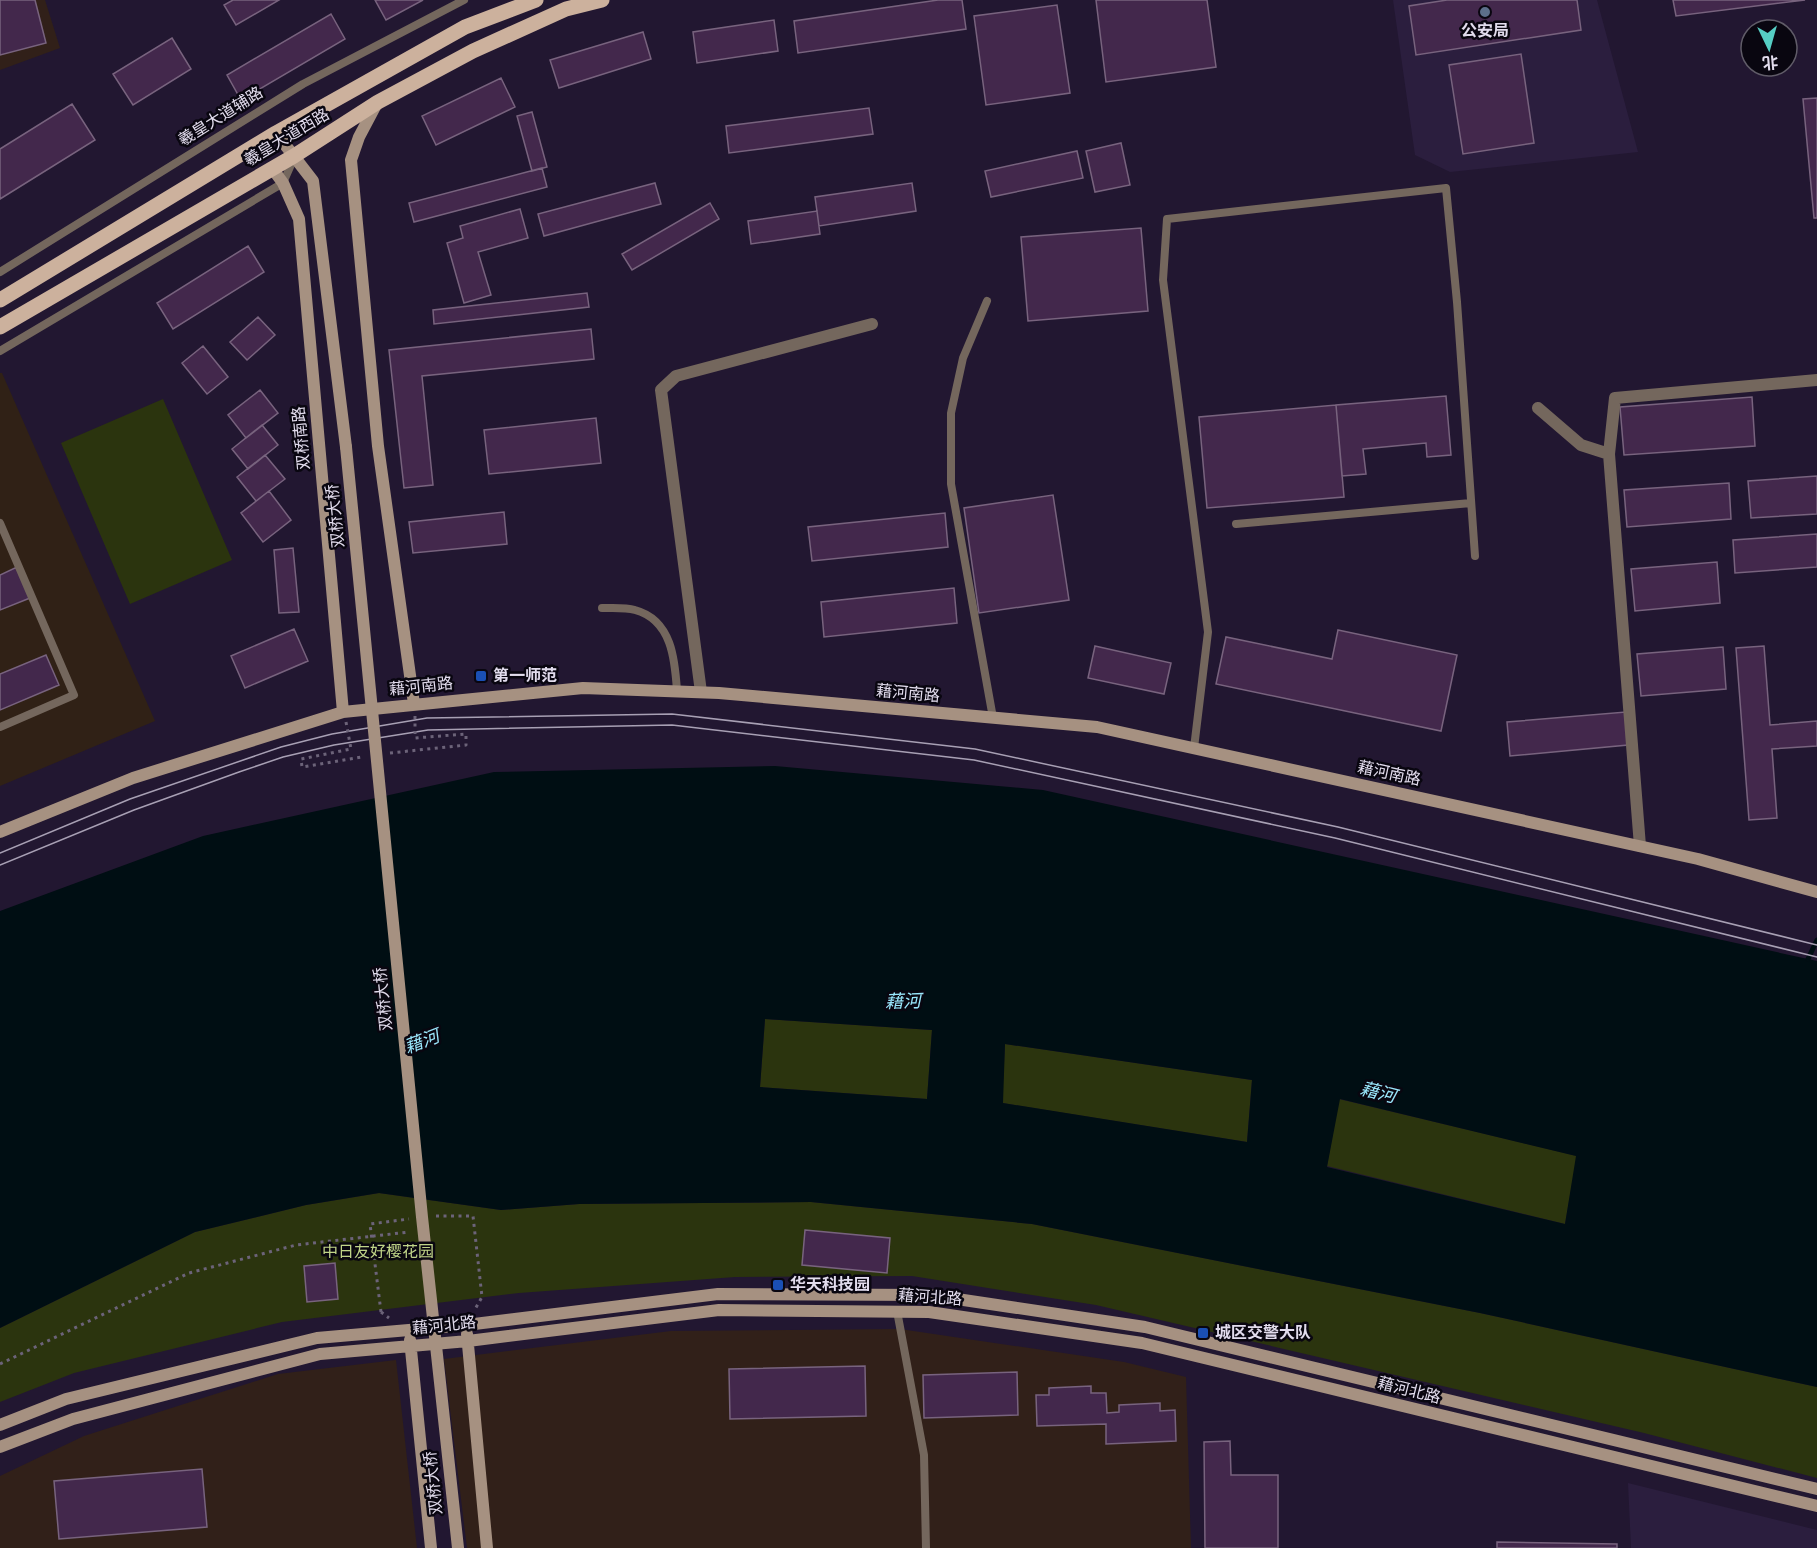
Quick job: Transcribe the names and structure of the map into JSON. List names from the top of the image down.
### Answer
{
  "streets": {
    "main road": [
      "羲皇大道西路",
      "双桥南路",
      "双桥大桥",
      "藉河南路",
      "藉河北路"
    ],
    "lane": ["羲皇大道辅路"]
  },
  "crossings": [
    ["羲皇大道西路", "双桥南路"],
    ["羲皇大道西路", "双桥大桥"],
    ["双桥南路", "藉河南路"]
  ],
  "water": ["藉河"],
  "parks": ["中日友好樱花园"],
  "places": {
    "other": ["公安局"],
    "transit": ["第一师范", "华天科技园", "城区交警大队"]
  },
  "north": "bottom"
}
